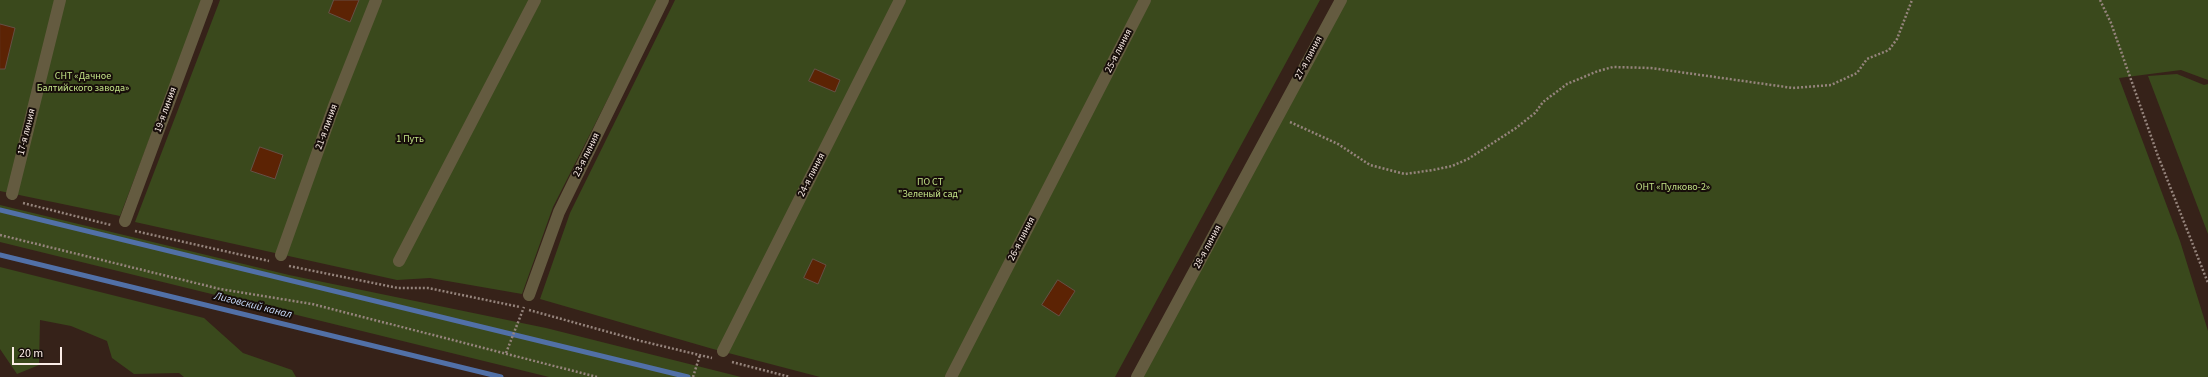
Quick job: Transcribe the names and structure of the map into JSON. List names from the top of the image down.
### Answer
{
  "streets": {
    "lane": [
      "25-я линия",
      "27-я линия",
      "19-я линия",
      "21-я линия",
      "17-я линия",
      "23-я линия",
      "24-я линия",
      "26-я линия",
      "28-я линия"
    ]
  },
  "crossings": [
    ["25-я линия", "26-я линия"],
    ["27-я линия", "28-я линия"]
  ],
  "water": ["Лиговский канал"],
  "parks": [
    "СНТ «Дачное Балтийского завода»",
    "1 Путь",
    "ПО СТ \"Зеленый сад\"",
    "ОНТ «Пулково-2»"
  ],
  "scale_bar": "20 m"
}
